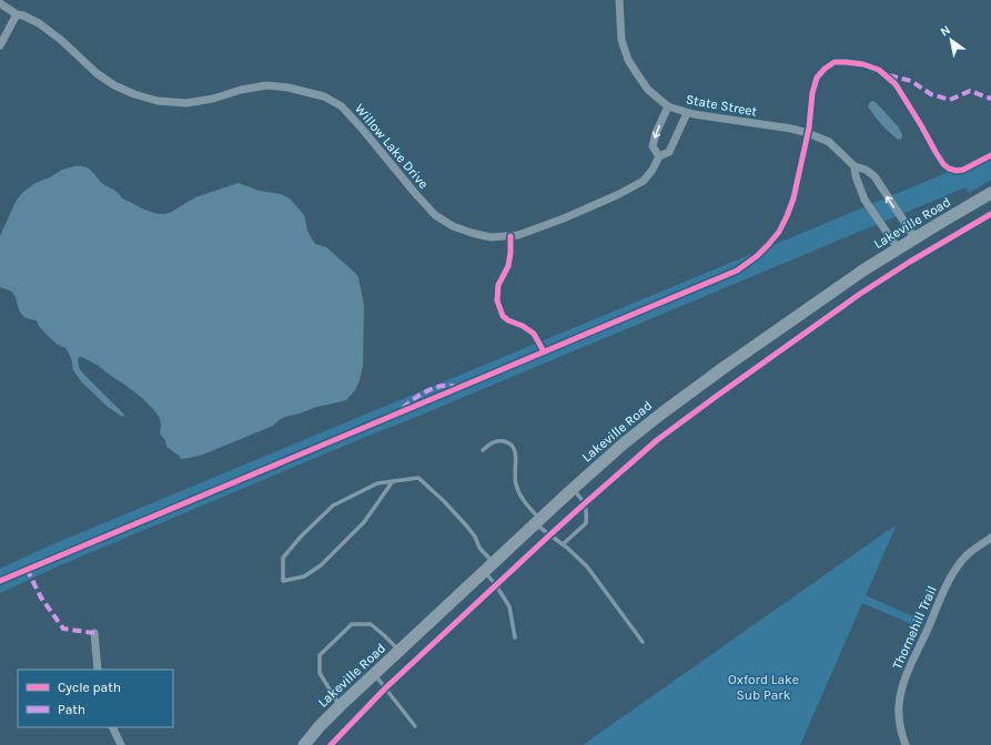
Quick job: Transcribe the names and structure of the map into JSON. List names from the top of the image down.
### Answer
{
  "streets": {
    "main road": ["Lakeville Road"],
    "street": ["State Street", "Willow Lake Drive", "Thornehill Trail"]
  },
  "crossings": [
    ["State Street", "Willow Lake Drive"],
    ["State Street", "Lakeville Road"]
  ],
  "parks": ["Oxford Lake Sub Park"],
  "legend": ["Cycle path", "Path"],
  "north": "top left"
}
